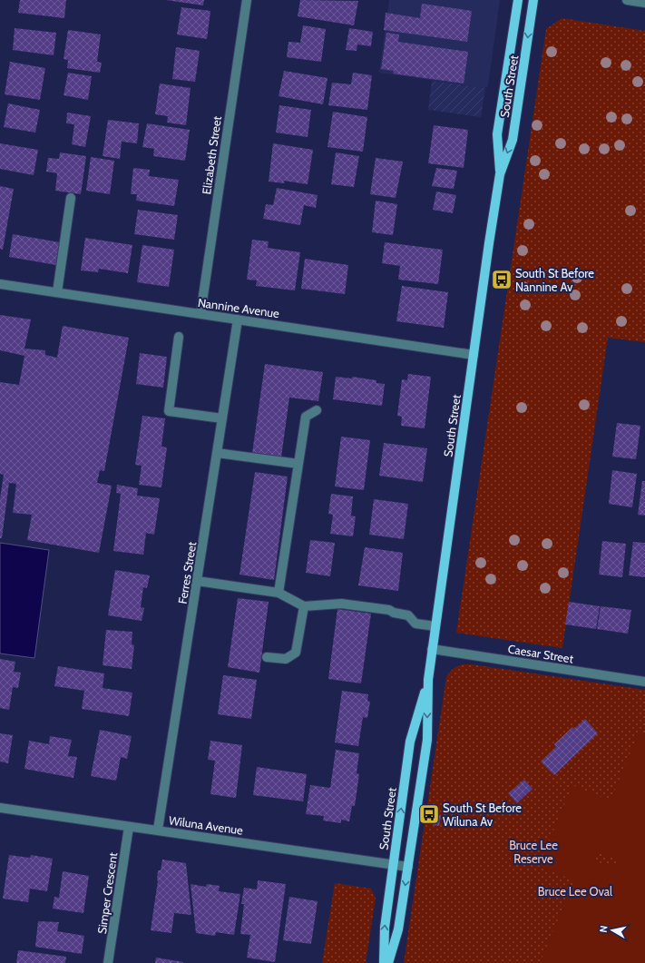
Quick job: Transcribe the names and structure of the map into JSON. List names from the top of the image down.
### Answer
{
  "streets": {
    "main road": ["South Street"],
    "street": [
      "Elizabeth Street",
      "Nannine Avenue",
      "Ferres Street",
      "Caesar Street",
      "Wiluna Avenue",
      "Simper Crescent"
    ]
  },
  "crossings": [
    ["South Street", "Nannine Avenue"],
    ["South Street", "Caesar Street"],
    ["South Street", "Wiluna Avenue"],
    ["Elizabeth Street", "Nannine Avenue"],
    ["Nannine Avenue", "Ferres Street"],
    ["Ferres Street", "Wiluna Avenue"],
    ["Wiluna Avenue", "Simper Crescent"]
  ],
  "parks": ["Bruce Lee Reserve", "Bruce Lee Oval"],
  "places": {
    "bus stop": ["South St Before Nannine Av", "South St Before Wiluna Av"]
  },
  "north": "left"
}
